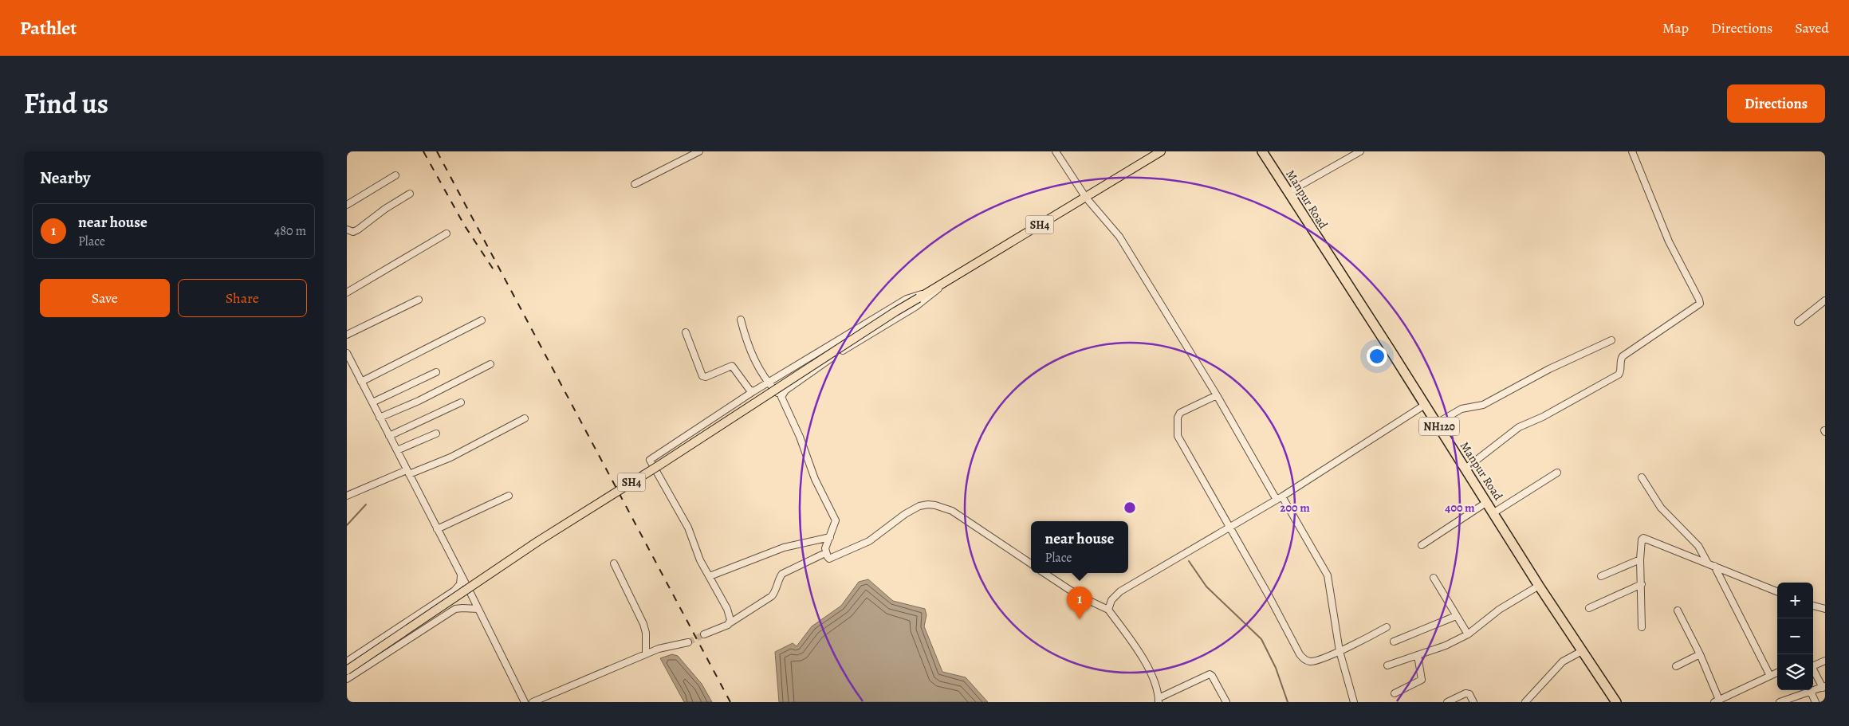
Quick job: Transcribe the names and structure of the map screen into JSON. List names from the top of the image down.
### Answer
{
  "streets": {
    "highway": ["Manpur Road", "NH120"],
    "main road": ["SH4"]
  },
  "page": {
    "header": "Pathlet",
    "nav": ["Map", "Directions", "Saved"],
    "title": "Find us",
    "buttons": [
      "Directions",
      ["Save", "Share"]
    ],
    "heading": "Nearby",
    "list": [
      {
        "mark": "1",
        "name": "near house",
        "note": "Place",
        "value": "480 m"
      }
    ],
    "popup": ["near house", "Place"],
    "map_buttons": ["+", "−"],
    "pins": "1"
  },
  "rings": ["200 m", "400 m"]
}
